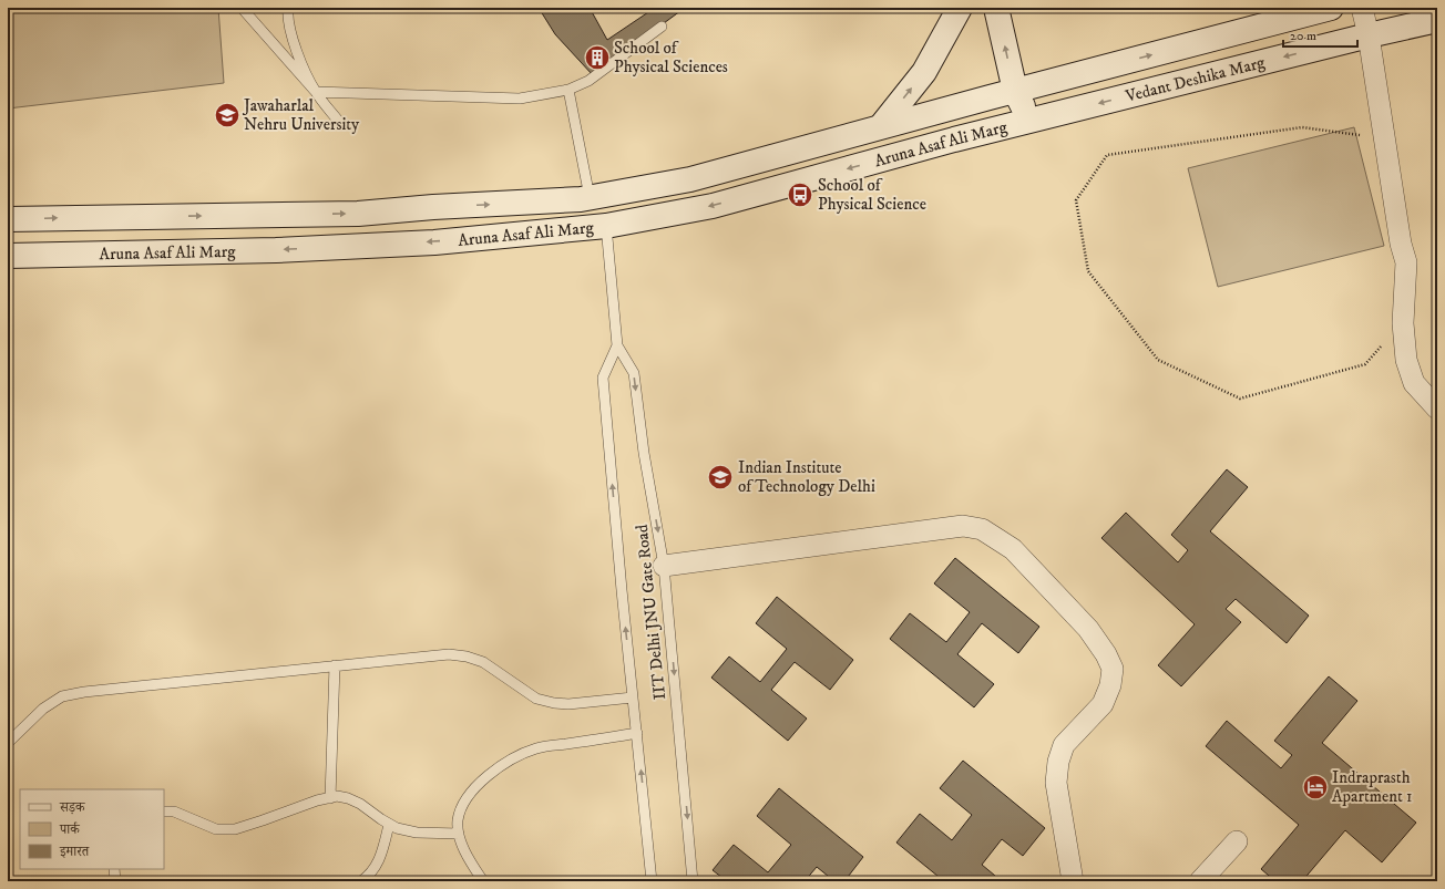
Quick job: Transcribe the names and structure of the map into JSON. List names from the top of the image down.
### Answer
{
  "streets": {
    "main road": ["Vedant Deshika Marg", "Aruna Asaf Ali Marg"],
    "lane": ["IIT Delhi JNU Gate Road"]
  },
  "crossings": [
    ["Vedant Deshika Marg", "Aruna Asaf Ali Marg"],
    ["Aruna Asaf Ali Marg", "IIT Delhi JNU Gate Road"]
  ],
  "places": {
    "building": ["School of Physical Sciences"],
    "school or university": ["Jawaharlal Nehru University", "Indian Institute of Technology Delhi"],
    "bus stop": ["School of Physical Science"],
    "hotel": ["Indraprasth Apartment 1"]
  },
  "legend": ["सड़क", "पार्क", "इमारत"],
  "scale_bar": "20 m"
}
